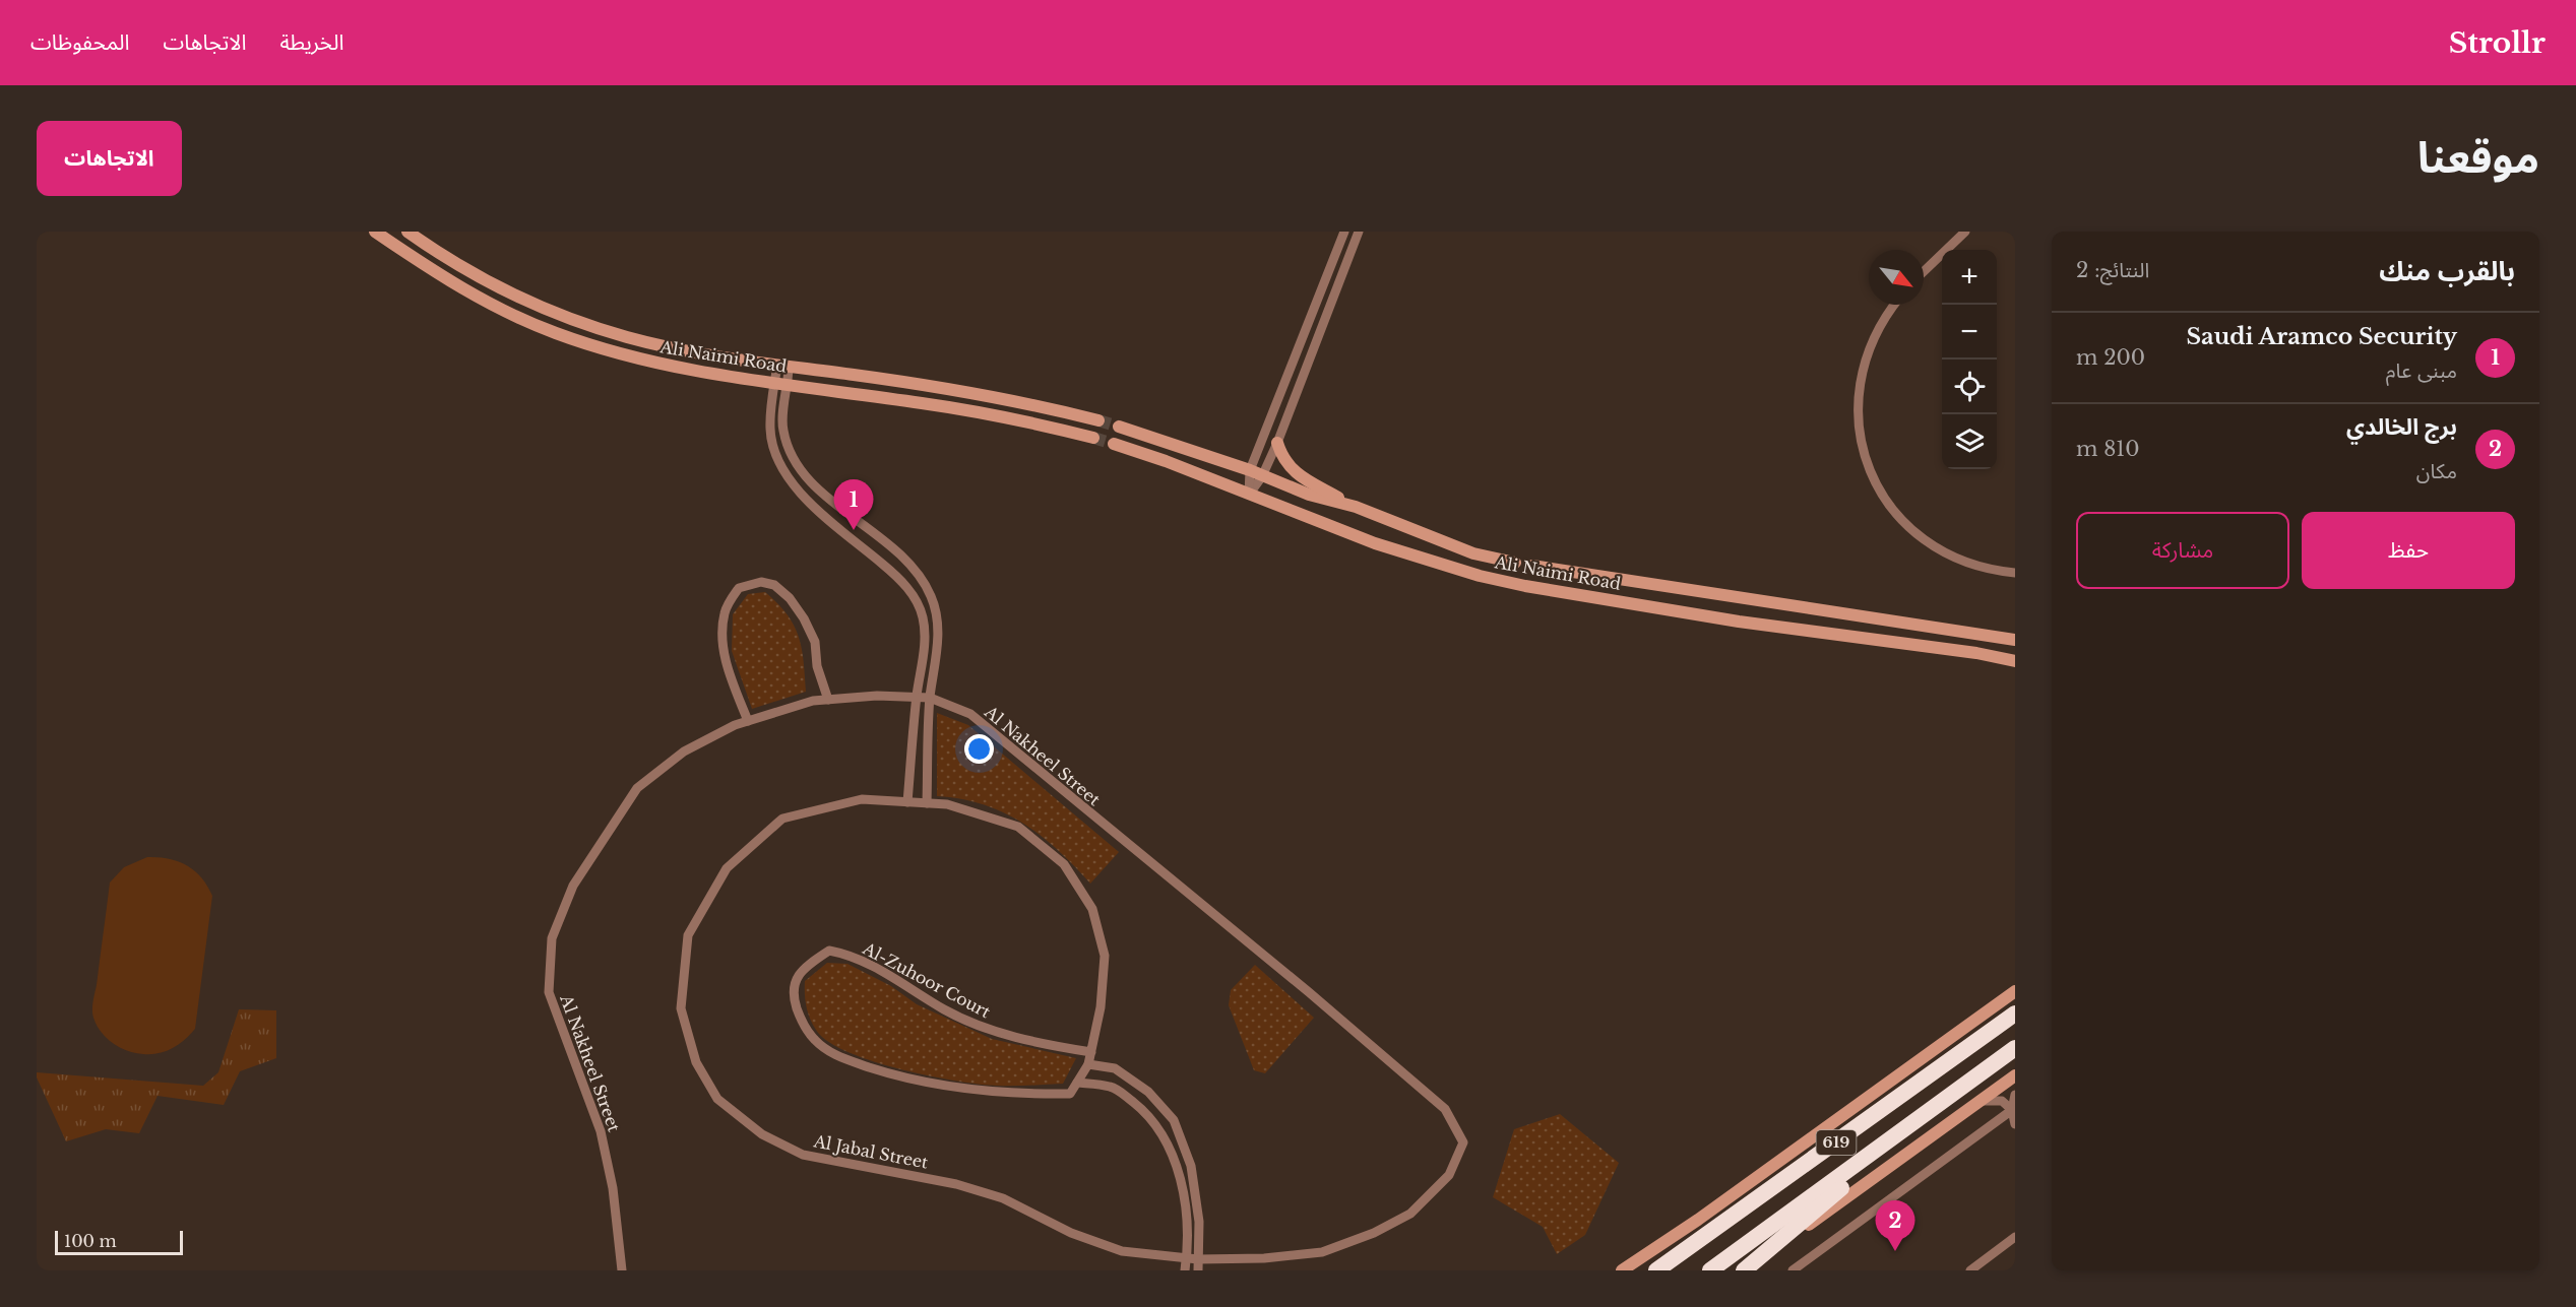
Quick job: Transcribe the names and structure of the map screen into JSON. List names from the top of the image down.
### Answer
{
  "streets": {
    "highway": ["619"],
    "main road": ["Ali Naimi Road"],
    "street": ["Al Nakheel Street", "Al-Zuhoor Court", "Al Jabal Street"]
  },
  "crossings": [
    ["Al Nakheel Street", "Al Jabal Street"],
    ["Al-Zuhoor Court", "Al Jabal Street"]
  ],
  "scale_bar": "100 m",
  "north": "bottom right",
  "page": {
    "header": "Strollr",
    "nav": ["الخريطة", "الاتجاهات", "المحفوظات"],
    "title": "موقعنا",
    "buttons": [
      "الاتجاهات",
      ["حفظ", "مشاركة"]
    ],
    "heading": ["بالقرب منك", "النتائج: 2"],
    "map_buttons": ["+", "−"],
    "list": [
      {
        "mark": "1",
        "name": "Saudi Aramco Security",
        "note": "مبنى عام",
        "value": "200 m"
      },
      {
        "mark": "2",
        "name": "برج الخالدي",
        "note": "مكان",
        "value": "810 m"
      }
    ],
    "pins": ["1", "2"],
    "scale": "100 m"
  }
}
